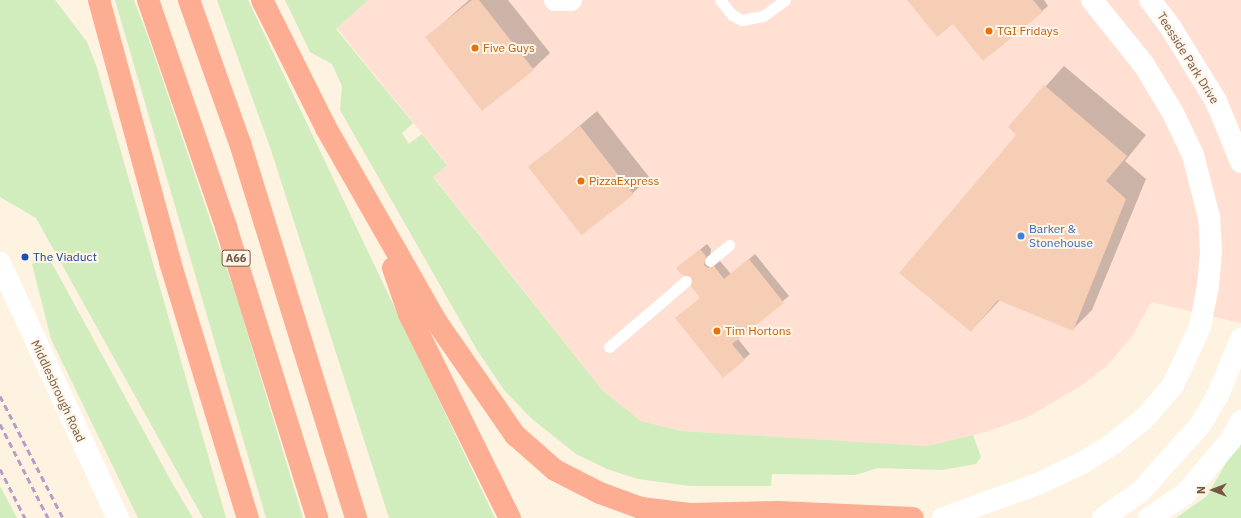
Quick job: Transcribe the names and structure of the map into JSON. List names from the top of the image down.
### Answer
{
  "streets": {
    "highway": ["A66"],
    "street": ["Teesside Park Drive", "Middlesbrough Road"]
  },
  "places": [
    "TGI Fridays",
    "Five Guys",
    "PizzaExpress",
    "Barker & Stonehouse",
    "The Viaduct",
    "Tim Hortons"
  ],
  "north": "left"
}
